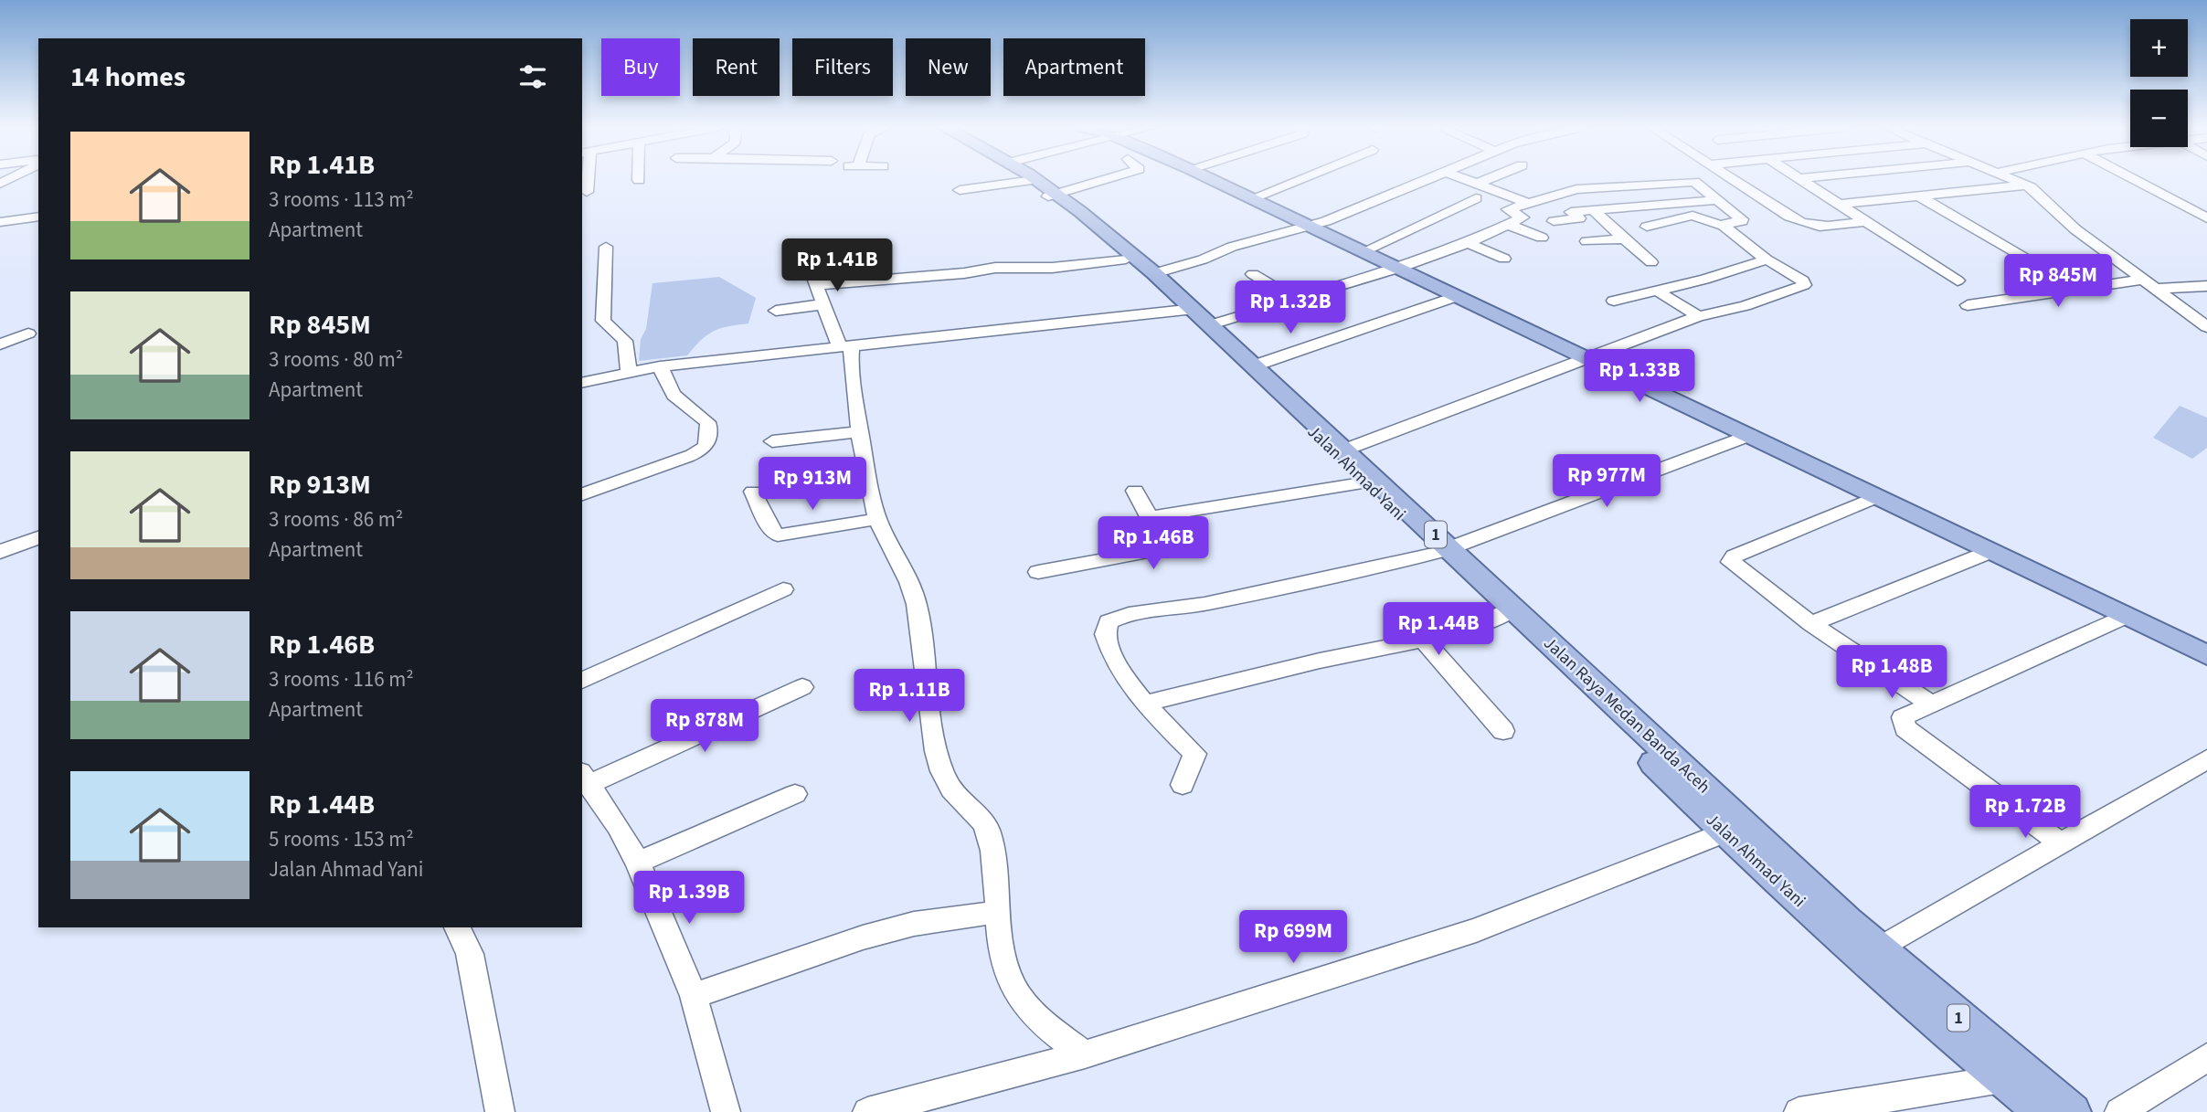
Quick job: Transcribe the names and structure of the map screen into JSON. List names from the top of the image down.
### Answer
{
  "streets": {
    "main road": ["Jalan Ahmad Yani", "1", "Jalan Raya Medan Banda Aceh"]
  },
  "crossings": [
    ["Jalan Ahmad Yani", "1"],
    ["Jalan Ahmad Yani", "Jalan Raya Medan Banda Aceh"]
  ],
  "page": {
    "map_buttons": ["+", "−"],
    "chip": [
      "Buy",
      "Rent",
      "Filters",
      "New",
      "Apartment"
    ],
    "heading": "14 homes",
    "list": [
      {
        "name": "Rp 1.41B",
        "note": "3 rooms · 113 m² · Apartment"
      },
      {
        "name": "Rp 845M",
        "note": "3 rooms · 80 m² · Apartment"
      },
      {
        "name": "Rp 913M",
        "note": "3 rooms · 86 m² · Apartment"
      },
      {
        "name": "Rp 1.46B",
        "note": "3 rooms · 116 m² · Apartment"
      },
      {
        "name": "Rp 1.44B",
        "note": "5 rooms · 153 m² · Jalan Ahmad Yani"
      }
    ],
    "price": [
      "Rp 1.41B",
      "Rp 845M",
      "Rp 1.32B",
      "Rp 1.33B",
      "Rp 977M",
      "Rp 913M",
      "Rp 1.46B",
      "Rp 1.44B",
      "Rp 1.48B",
      "Rp 1.11B",
      "Rp 878M",
      "Rp 1.72B",
      "Rp 1.39B",
      "Rp 699M"
    ]
  }
}
